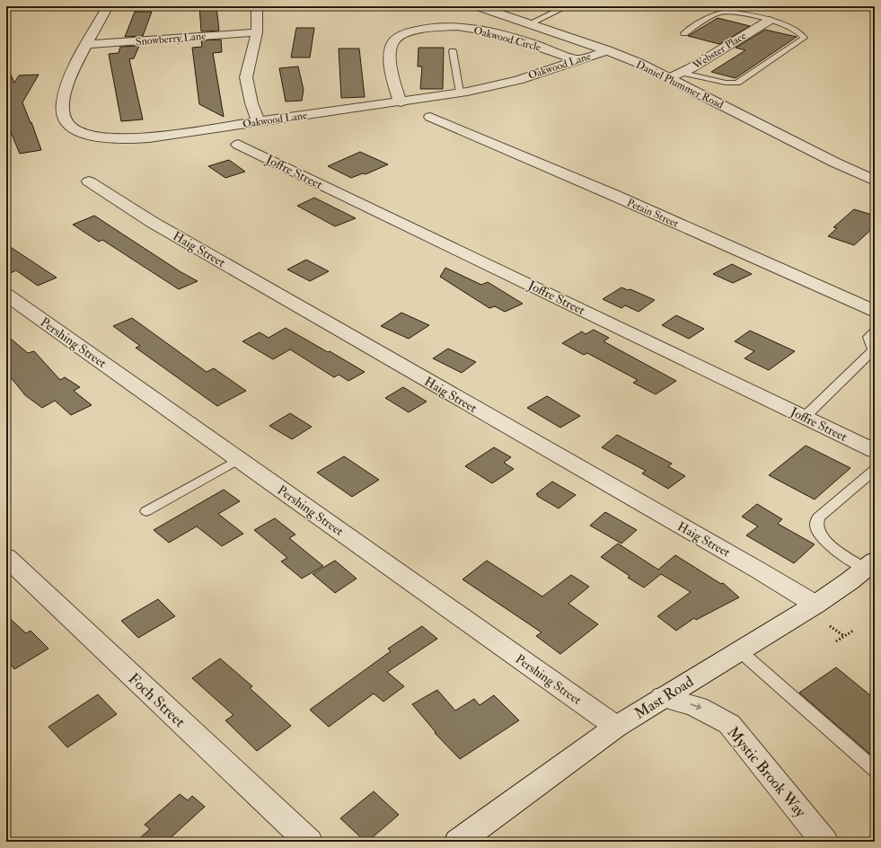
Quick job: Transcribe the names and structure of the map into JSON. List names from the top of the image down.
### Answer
{
  "streets": {
    "street": [
      "Snowberry Lane",
      "Oakwood Circle",
      "Webster Place",
      "Oakwood Lane",
      "Daniel Plummer Road",
      "Joffre Street",
      "Petain Street",
      "Haig Street",
      "Pershing Street",
      "Mast Road",
      "Foch Street",
      "Mystic Brook Way"
    ]
  },
  "crossings": [
    ["Snowberry Lane", "Oakwood Lane"],
    ["Oakwood Circle", "Oakwood Lane"],
    ["Webster Place", "Daniel Plummer Road"],
    ["Oakwood Lane", "Daniel Plummer Road"],
    ["Haig Street", "Mast Road"],
    ["Pershing Street", "Mast Road"],
    ["Mast Road", "Mystic Brook Way"]
  ],
  "one_way": ["Mystic Brook Way"]
}
